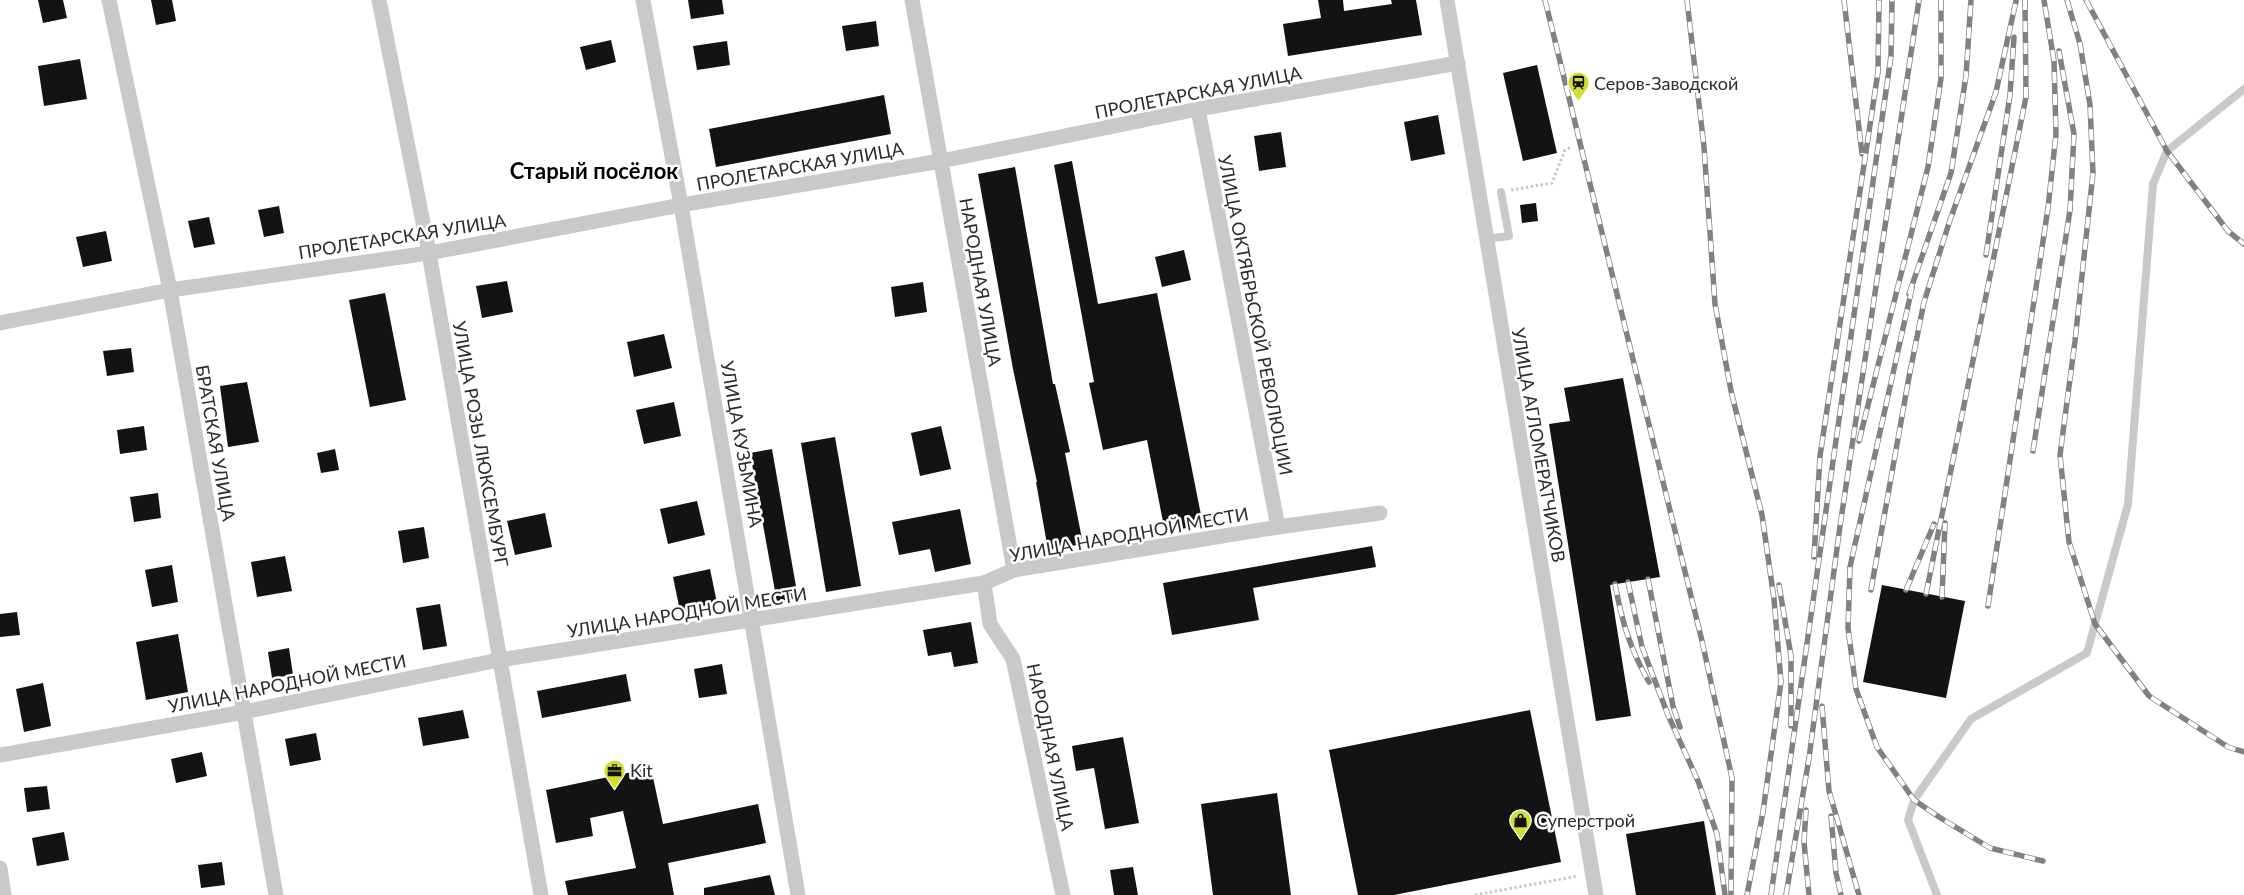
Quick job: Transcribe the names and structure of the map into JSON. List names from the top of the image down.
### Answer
{
  "streets": {
    "street": [
      "ПРОЛЕТАРСКАЯ УЛИЦА",
      "НАРОДНАЯ УЛИЦА",
      "УЛИЦА ОКТЯБРЬСКОЙ РЕВОЛЮЦИИ",
      "БРАТСКАЯ УЛИЦА",
      "УЛИЦА РОЗЫ ЛЮКСЕМБУРГ",
      "УЛИЦА КУЗЬМИНА",
      "УЛИЦА АГЛОМЕРАТЧИКОВ",
      "УЛИЦА НАРОДНОЙ МЕСТИ"
    ]
  },
  "crossings": [
    ["ПРОЛЕТАРСКАЯ УЛИЦА", "НАРОДНАЯ УЛИЦА"],
    ["ПРОЛЕТАРСКАЯ УЛИЦА", "УЛИЦА ОКТЯБРЬСКОЙ РЕВОЛЮЦИИ"],
    ["ПРОЛЕТАРСКАЯ УЛИЦА", "БРАТСКАЯ УЛИЦА"],
    ["ПРОЛЕТАРСКАЯ УЛИЦА", "УЛИЦА РОЗЫ ЛЮКСЕМБУРГ"],
    ["ПРОЛЕТАРСКАЯ УЛИЦА", "УЛИЦА КУЗЬМИНА"],
    ["ПРОЛЕТАРСКАЯ УЛИЦА", "УЛИЦА АГЛОМЕРАТЧИКОВ"],
    ["НАРОДНАЯ УЛИЦА", "УЛИЦА НАРОДНОЙ МЕСТИ"],
    ["УЛИЦА ОКТЯБРЬСКОЙ РЕВОЛЮЦИИ", "УЛИЦА НАРОДНОЙ МЕСТИ"],
    ["БРАТСКАЯ УЛИЦА", "УЛИЦА НАРОДНОЙ МЕСТИ"],
    ["УЛИЦА РОЗЫ ЛЮКСЕМБУРГ", "УЛИЦА НАРОДНОЙ МЕСТИ"],
    ["УЛИЦА КУЗЬМИНА", "УЛИЦА НАРОДНОЙ МЕСТИ"]
  ],
  "districts": ["Старый посёлок"],
  "places": {
    "station": ["Серов-Заводской"],
    "office": ["Kit"],
    "shop": ["Суперстрой"]
  }
}
